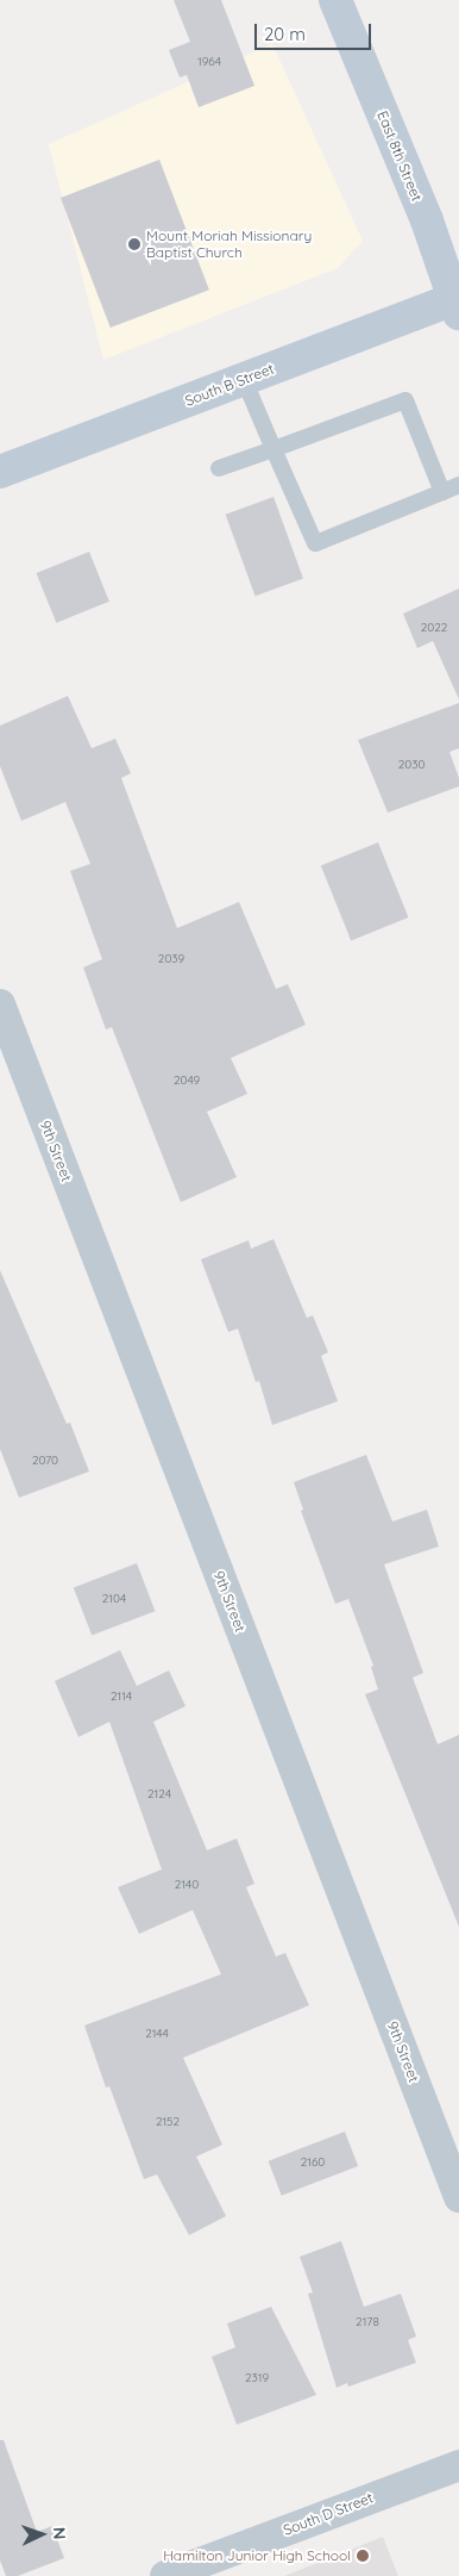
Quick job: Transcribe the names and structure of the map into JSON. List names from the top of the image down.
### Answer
{
  "streets": {
    "street": [
      "East 8th Street",
      "South B Street",
      "9th Street",
      "South D Street"
    ]
  },
  "crossings": [
    ["East 8th Street", "South B Street"]
  ],
  "places": ["Mount Moriah Missionary Baptist Church", "Hamilton Junior High School"],
  "house_numbers": [
    "1964",
    "2022",
    "2030",
    "2039",
    "2049",
    "2070",
    "2104",
    "2114",
    "2124",
    "2140",
    "2144",
    "2152",
    "2160",
    "2178",
    "2319"
  ],
  "scale_bar": "20 m",
  "north": "right"
}
